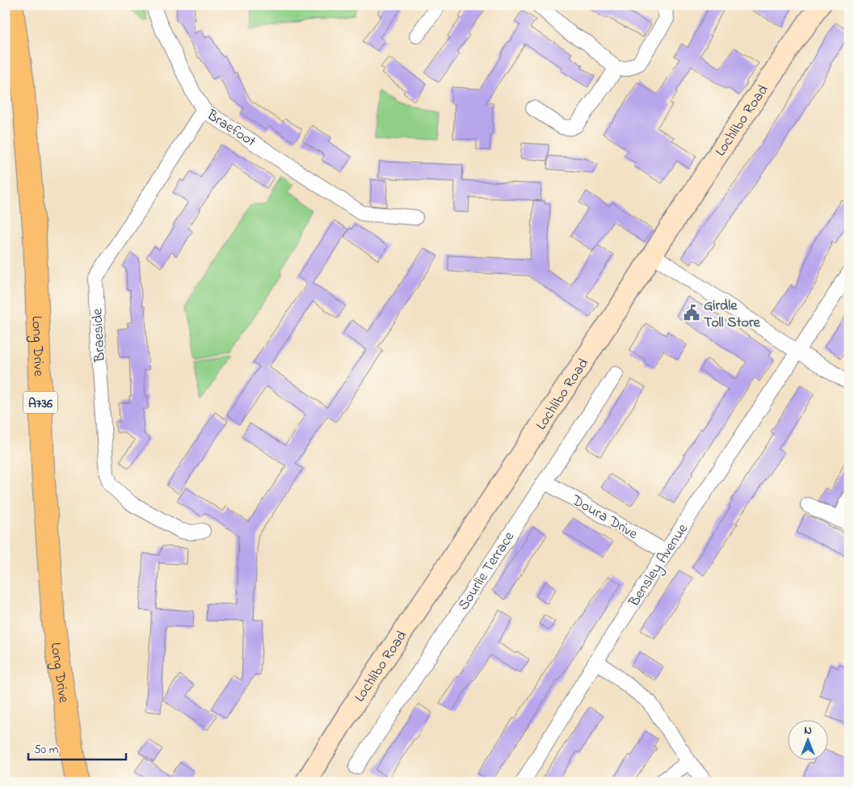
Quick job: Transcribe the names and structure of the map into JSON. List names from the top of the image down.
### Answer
{
  "streets": {
    "main road": ["Long Drive", "A736"],
    "street": [
      "Lochlibo Road",
      "Braefoot",
      "Braeside",
      "Doura Drive",
      "Bensley Avenue",
      "Sourlie Terrace"
    ]
  },
  "crossings": [
    ["Braefoot", "Braeside"],
    ["Doura Drive", "Bensley Avenue"],
    ["Doura Drive", "Sourlie Terrace"]
  ],
  "places": {
    "public building": ["Girdle Toll Store"]
  },
  "scale_bar": "50 m",
  "north": "top"
}
